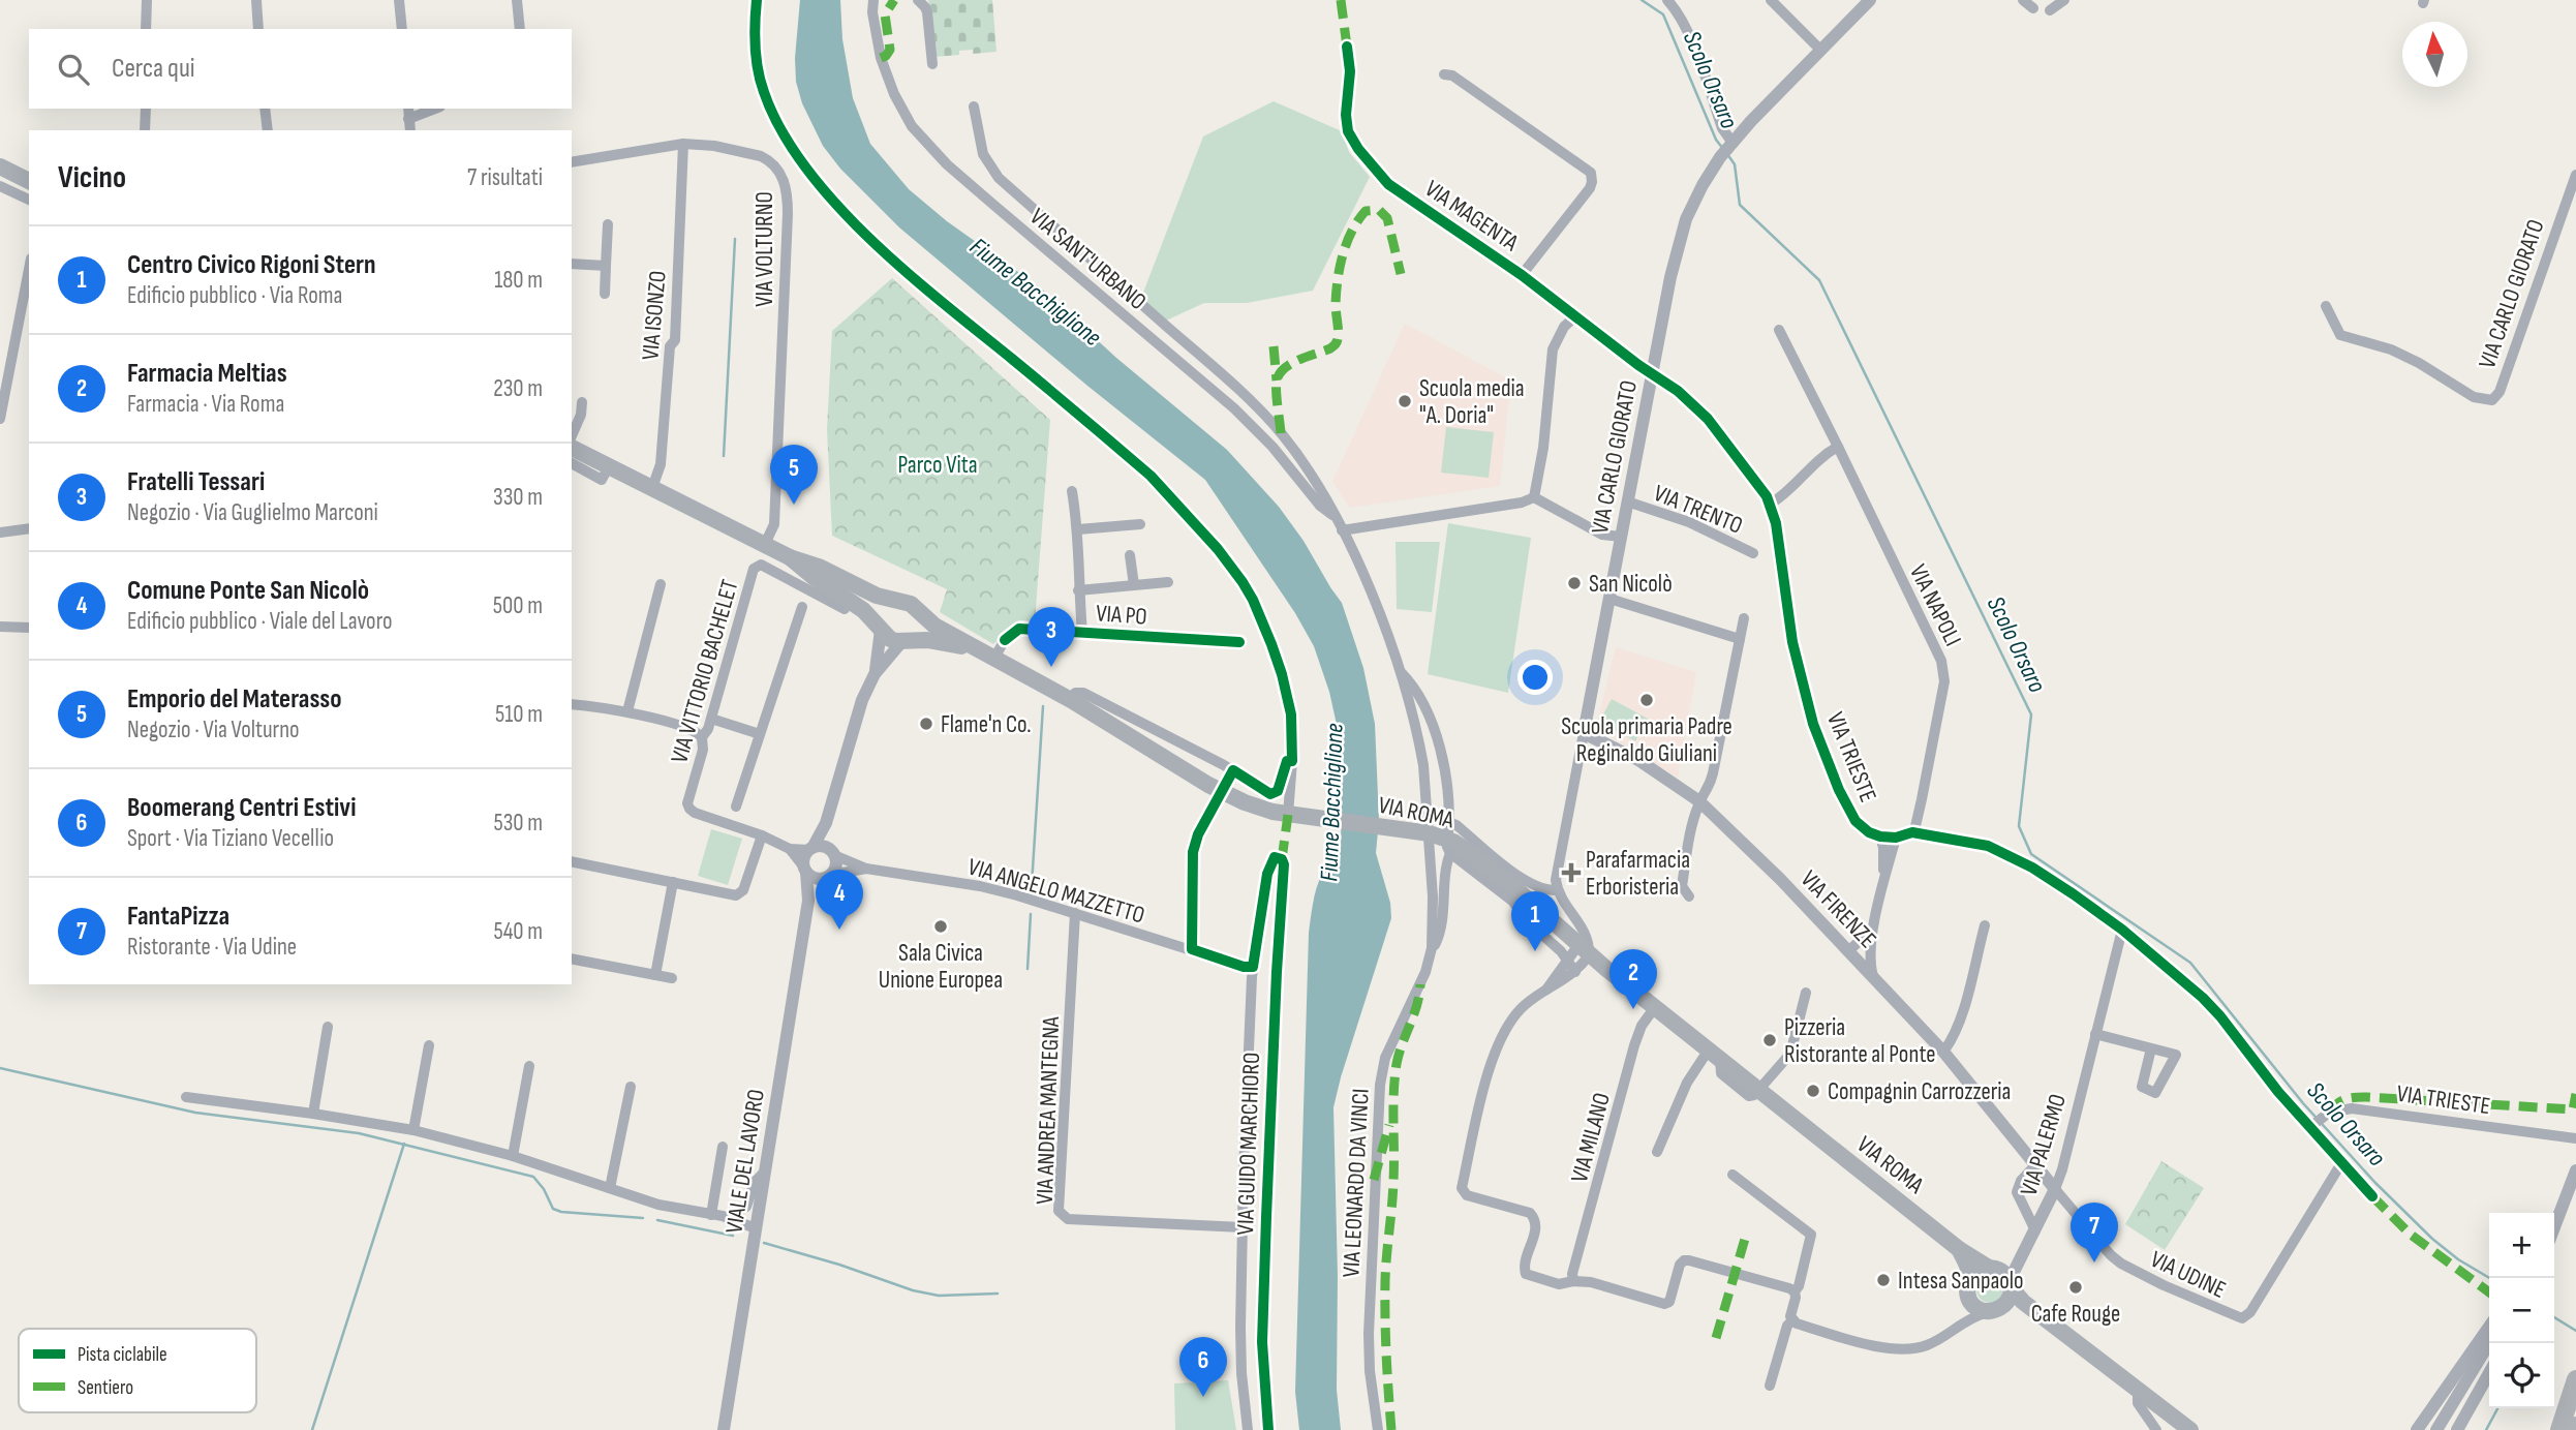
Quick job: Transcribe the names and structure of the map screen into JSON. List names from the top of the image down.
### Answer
{
  "streets": {
    "main road": ["VIA ROMA"],
    "street": [
      "VIA MAGENTA",
      "VIA VOLTURNO",
      "VIA SANT'URBANO",
      "VIA CARLO GIORATO",
      "VIA ISONZO",
      "VIA TRENTO",
      "VIA NAPOLI",
      "VIA PO",
      "VIA VITTORIO BACHELET",
      "VIA TRIESTE",
      "VIA ANGELO MAZZETTO",
      "VIA FIRENZE",
      "VIA ANDREA MANTEGNA",
      "VIA MILANO",
      "VIA GUIDO MARCHIORO",
      "VIA PALERMO",
      "VIALE DEL LAVORO",
      "VIA LEONARDO DA VINCI",
      "VIA UDINE"
    ]
  },
  "crossings": [
    ["VIA MAGENTA", "VIA CARLO GIORATO"],
    ["VIA MAGENTA", "VIA TRIESTE"],
    ["VIA VOLTURNO", "VIA ISONZO"],
    ["VIA SANT'URBANO", "VIA ROMA"],
    ["VIA SANT'URBANO", "VIA LEONARDO DA VINCI"],
    ["VIA CARLO GIORATO", "VIA TRENTO"],
    ["VIA CARLO GIORATO", "VIA TRIESTE"],
    ["VIA CARLO GIORATO", "VIA ROMA"],
    ["VIA CARLO GIORATO", "VIA FIRENZE"],
    ["VIA PO", "VIA ROMA"],
    ["VIA ROMA", "VIA MILANO"],
    ["VIA ROMA", "VIA PALERMO"],
    ["VIA ROMA", "VIA LEONARDO DA VINCI"],
    ["VIA ANGELO MAZZETTO", "VIA ANDREA MANTEGNA"],
    ["VIA ANGELO MAZZETTO", "VIA GUIDO MARCHIORO"],
    ["VIA ANGELO MAZZETTO", "VIALE DEL LAVORO"],
    ["VIA FIRENZE", "VIA PALERMO"],
    ["VIA FIRENZE", "VIA UDINE"],
    ["VIA PALERMO", "VIA UDINE"]
  ],
  "water": ["Scolo Orsaro", "Fiume Bacchiglione"],
  "parks": ["Parco Vita"],
  "places": {
    "other": [
      "Scuola media \"A. Doria\"",
      "San Nicolò",
      "Scuola primaria Padre Reginaldo Giuliani",
      "Flame'n Co.",
      "Sala Civica Unione Europea",
      "Pizzeria Ristorante al Ponte",
      "Compagnin Carrozzeria",
      "Intesa Sanpaolo",
      "Cafe Rouge"
    ],
    "health": ["Parafarmacia Erboristeria"]
  },
  "legend": ["Pista ciclabile", "Sentiero"],
  "north": "top",
  "page": {
    "search": "Cerca qui",
    "heading": ["Vicino", "7 risultati"],
    "list": [
      {
        "mark": "1",
        "name": "Centro Civico Rigoni Stern",
        "note": "Edificio pubblico · Via Roma",
        "value": "180 m"
      },
      {
        "mark": "2",
        "name": "Farmacia Meltias",
        "note": "Farmacia · Via Roma",
        "value": "230 m"
      },
      {
        "mark": "3",
        "name": "Fratelli Tessari",
        "note": "Negozio · Via Guglielmo Marconi",
        "value": "330 m"
      },
      {
        "mark": "4",
        "name": "Comune Ponte San Nicolò",
        "note": "Edificio pubblico · Viale del Lavoro",
        "value": "500 m"
      },
      {
        "mark": "5",
        "name": "Emporio del Materasso",
        "note": "Negozio · Via Volturno",
        "value": "510 m"
      },
      {
        "mark": "6",
        "name": "Boomerang Centri Estivi",
        "note": "Sport · Via Tiziano Vecellio",
        "value": "530 m"
      },
      {
        "mark": "7",
        "name": "FantaPizza",
        "note": "Ristorante · Via Udine",
        "value": "540 m"
      }
    ],
    "pins": [
      "5",
      "3",
      "4",
      "1",
      "2",
      "7",
      "6"
    ],
    "map_buttons": ["+", "−"]
  }
}
